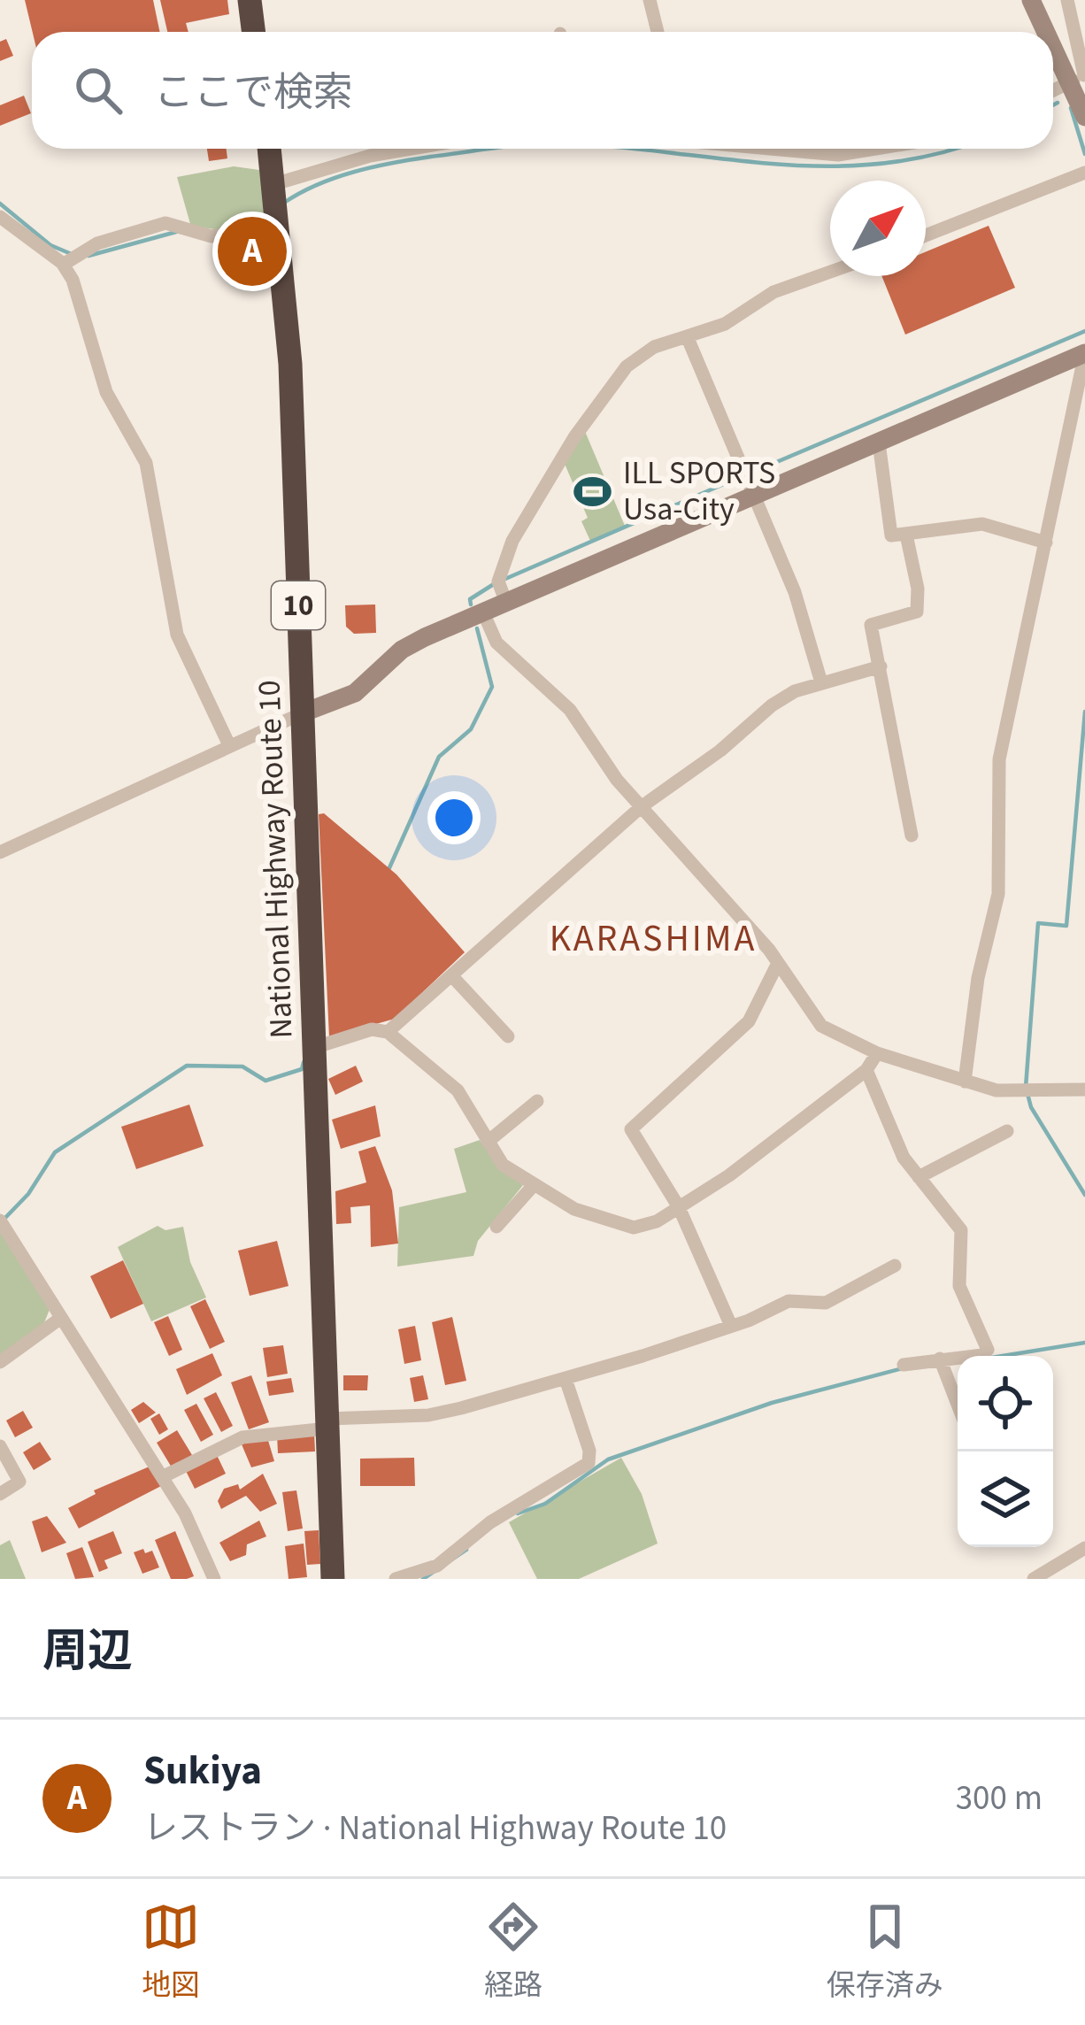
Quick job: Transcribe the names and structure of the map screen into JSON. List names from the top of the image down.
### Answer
{
  "streets": {
    "highway": ["10", "National Highway Route 10"]
  },
  "districts": ["KARASHIMA"],
  "places": {
    "sports": ["ILL SPORTS Usa-City"]
  },
  "north": "top right",
  "page": {
    "search": "ここで検索",
    "pins": "A",
    "heading": "周辺",
    "list": [
      {
        "mark": "A",
        "name": "Sukiya",
        "note": "レストラン · National Highway Route 10",
        "value": "300 m"
      }
    ],
    "nav": ["地図", "経路", "保存済み"]
  }
}
